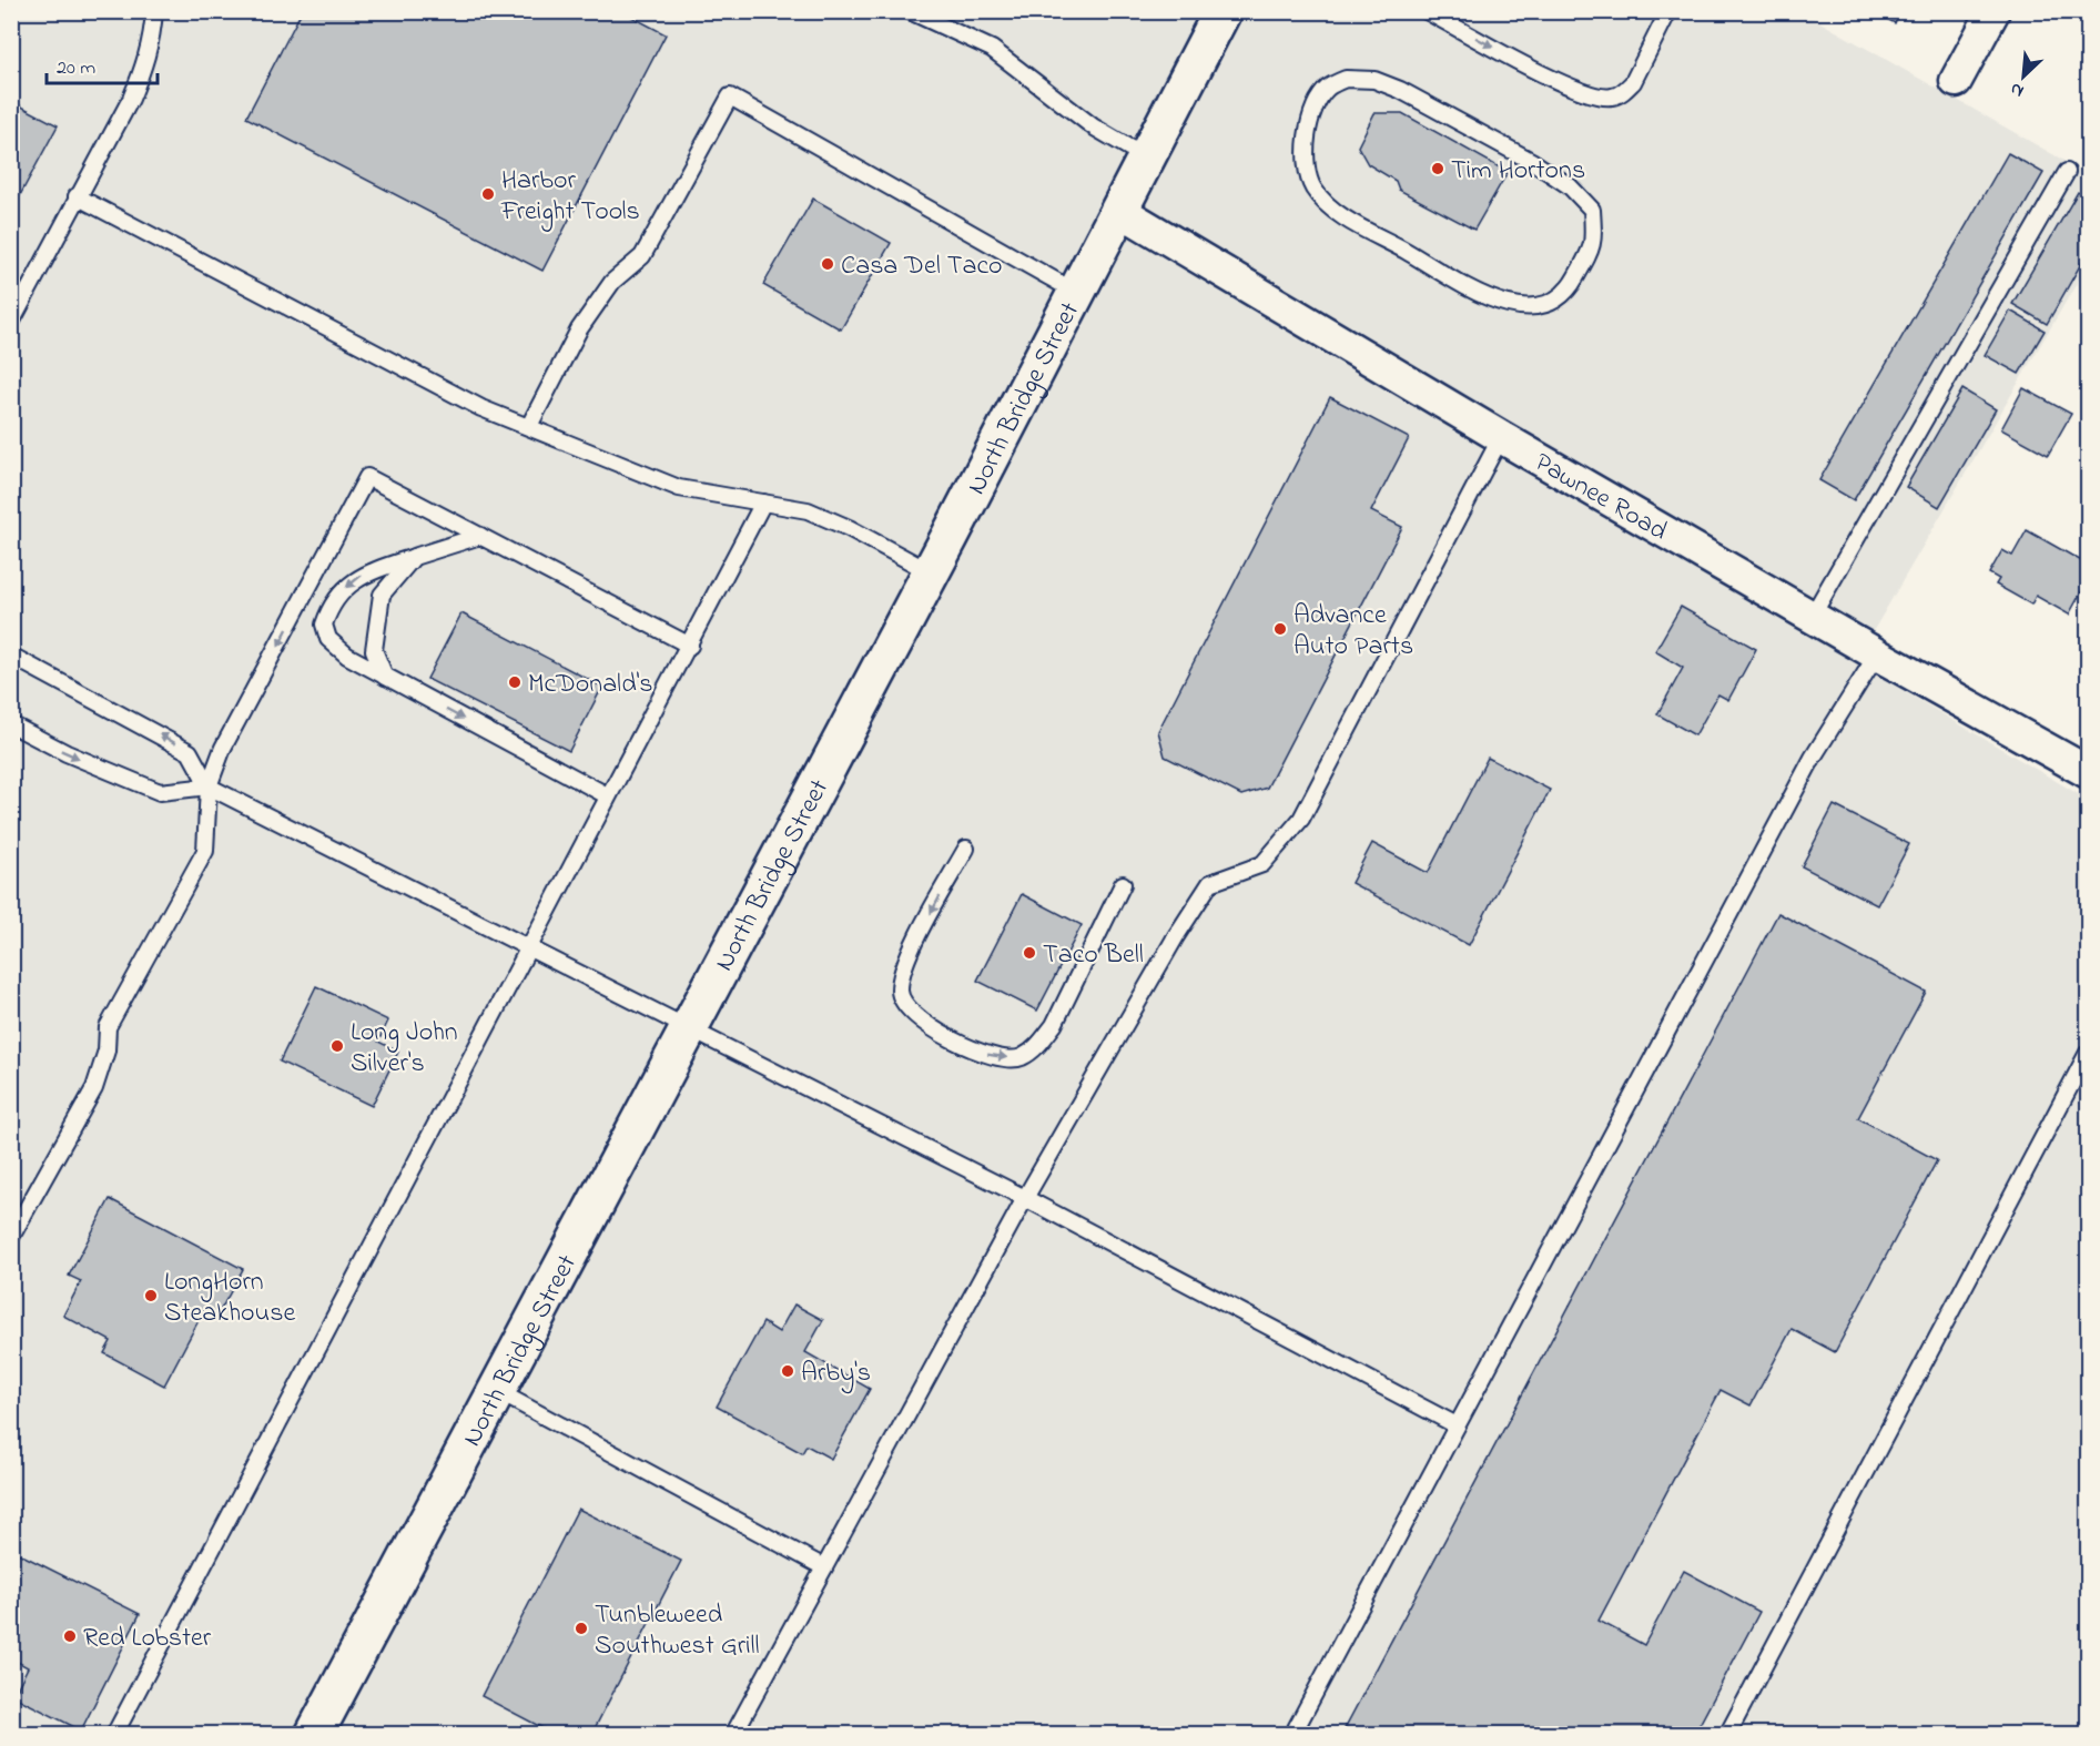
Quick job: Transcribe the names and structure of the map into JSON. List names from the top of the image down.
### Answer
{
  "streets": {
    "main road": ["North Bridge Street"],
    "street": ["Pawnee Road"]
  },
  "crossings": [
    ["North Bridge Street", "Pawnee Road"]
  ],
  "places": [
    "Tim Hortons",
    "Harbor Freight Tools",
    "Casa Del Taco",
    "Advance Auto Parts",
    "McDonald's",
    "Taco Bell",
    "Long John Silver's",
    "LongHorn Steakhouse",
    "Arby's",
    "Tunbleweed Southwest Grill",
    "Red Lobster"
  ],
  "scale_bar": "20 m",
  "north": "bottom left"
}
